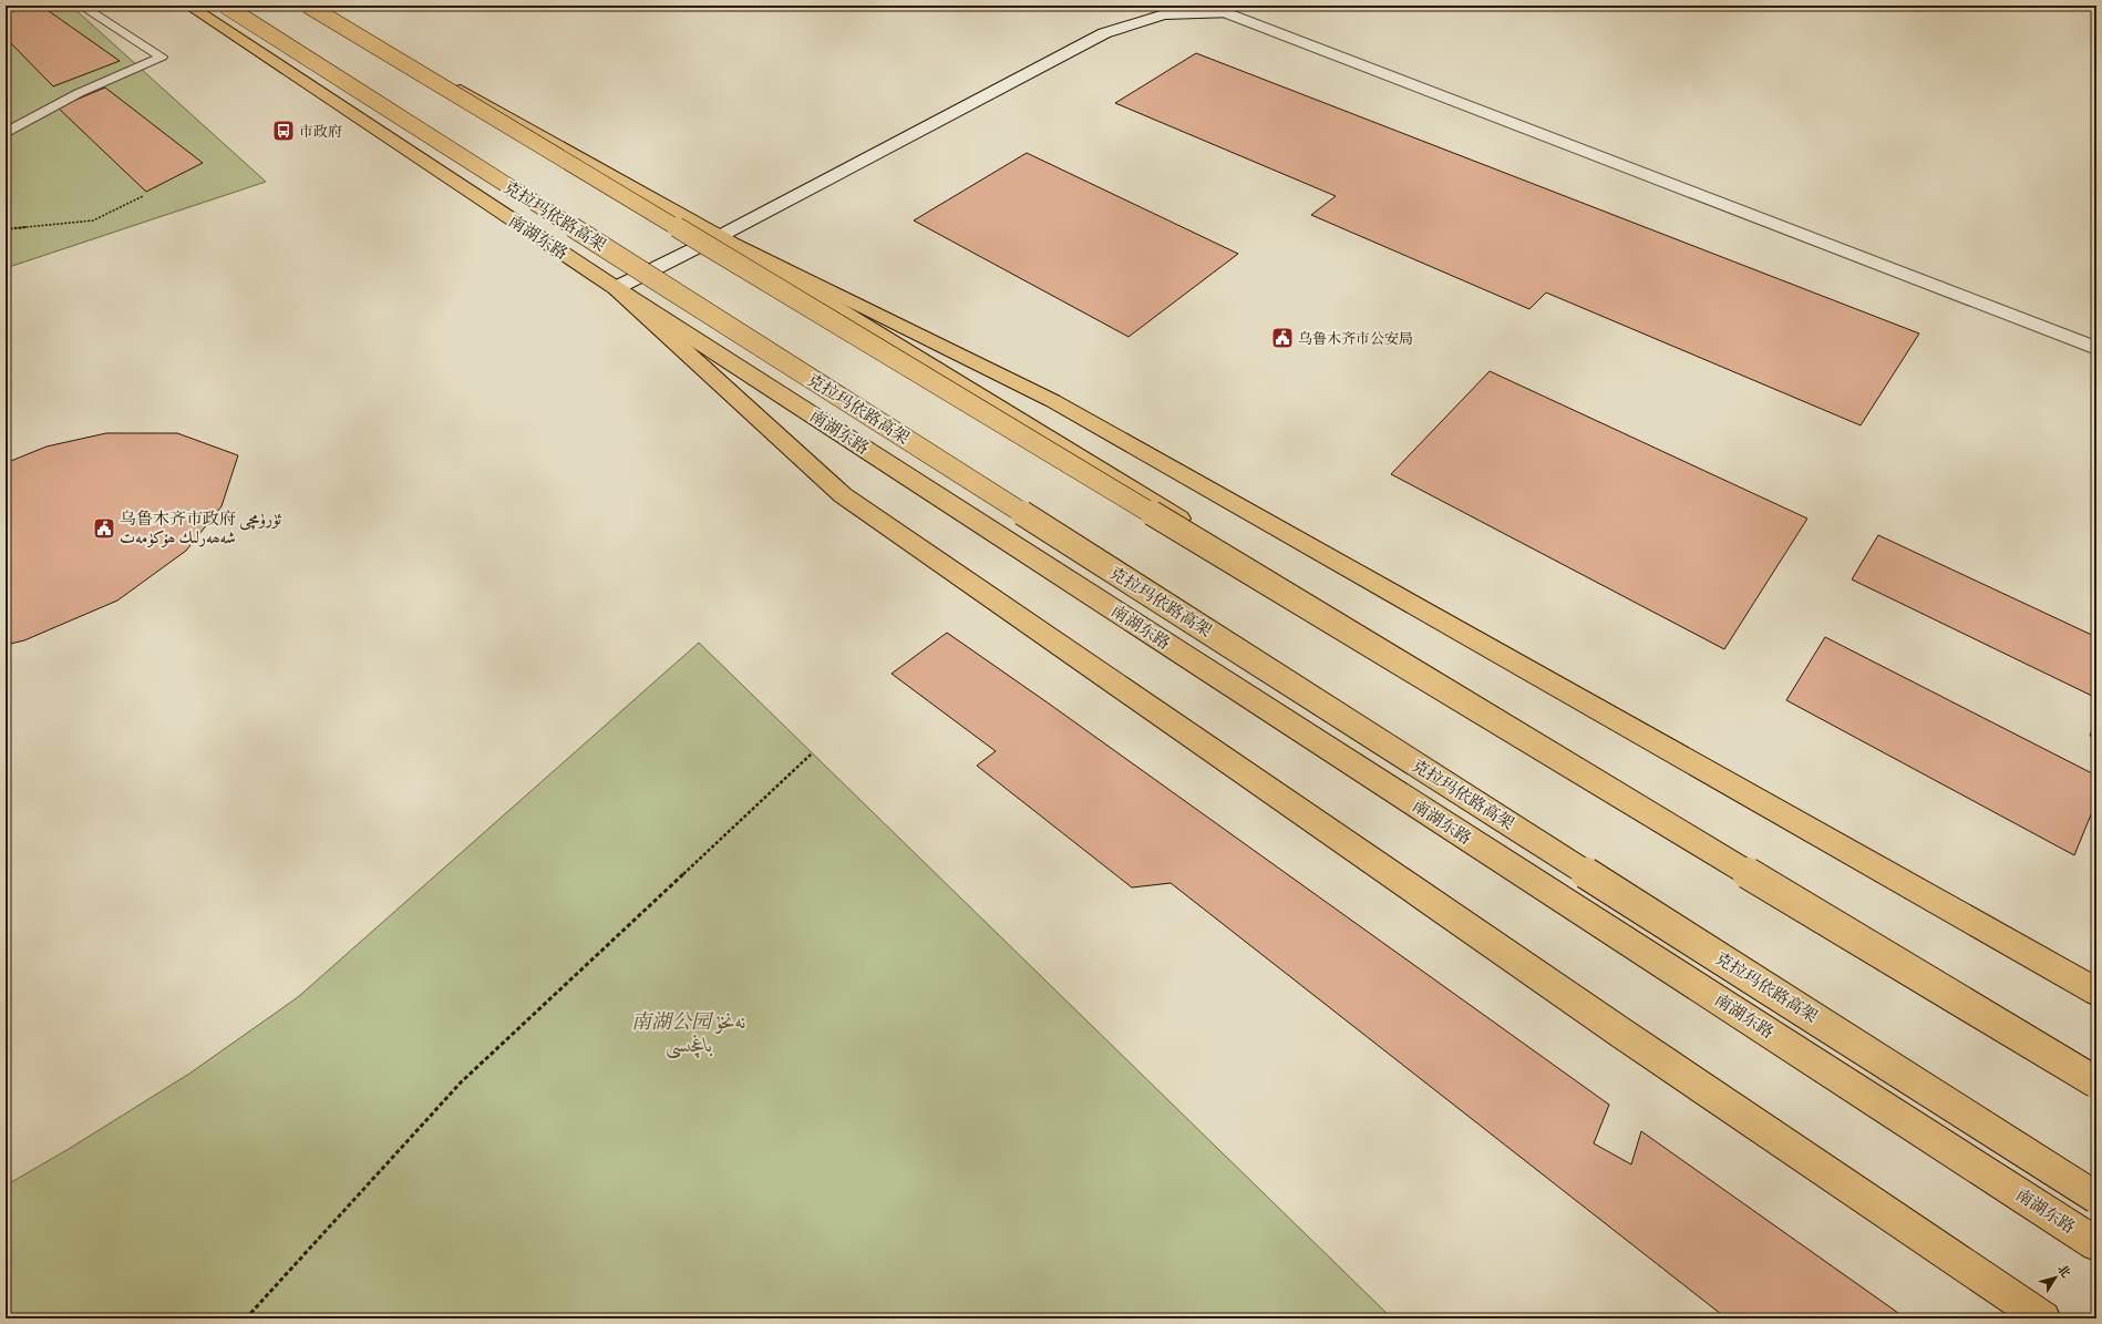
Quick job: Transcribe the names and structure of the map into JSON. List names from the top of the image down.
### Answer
{
  "streets": {
    "main road": ["克拉玛依路高架", "南湖东路"]
  },
  "parks": ["南湖公园 نەنخۇ باغچىسى"],
  "places": {
    "bus stop": ["市政府"],
    "public building": ["乌鲁木齐市公安局", "乌鲁木齐市政府 ئۈرۈمچى شەھەرلىك ھۆكۈمەت"]
  },
  "north": "top right"
}
